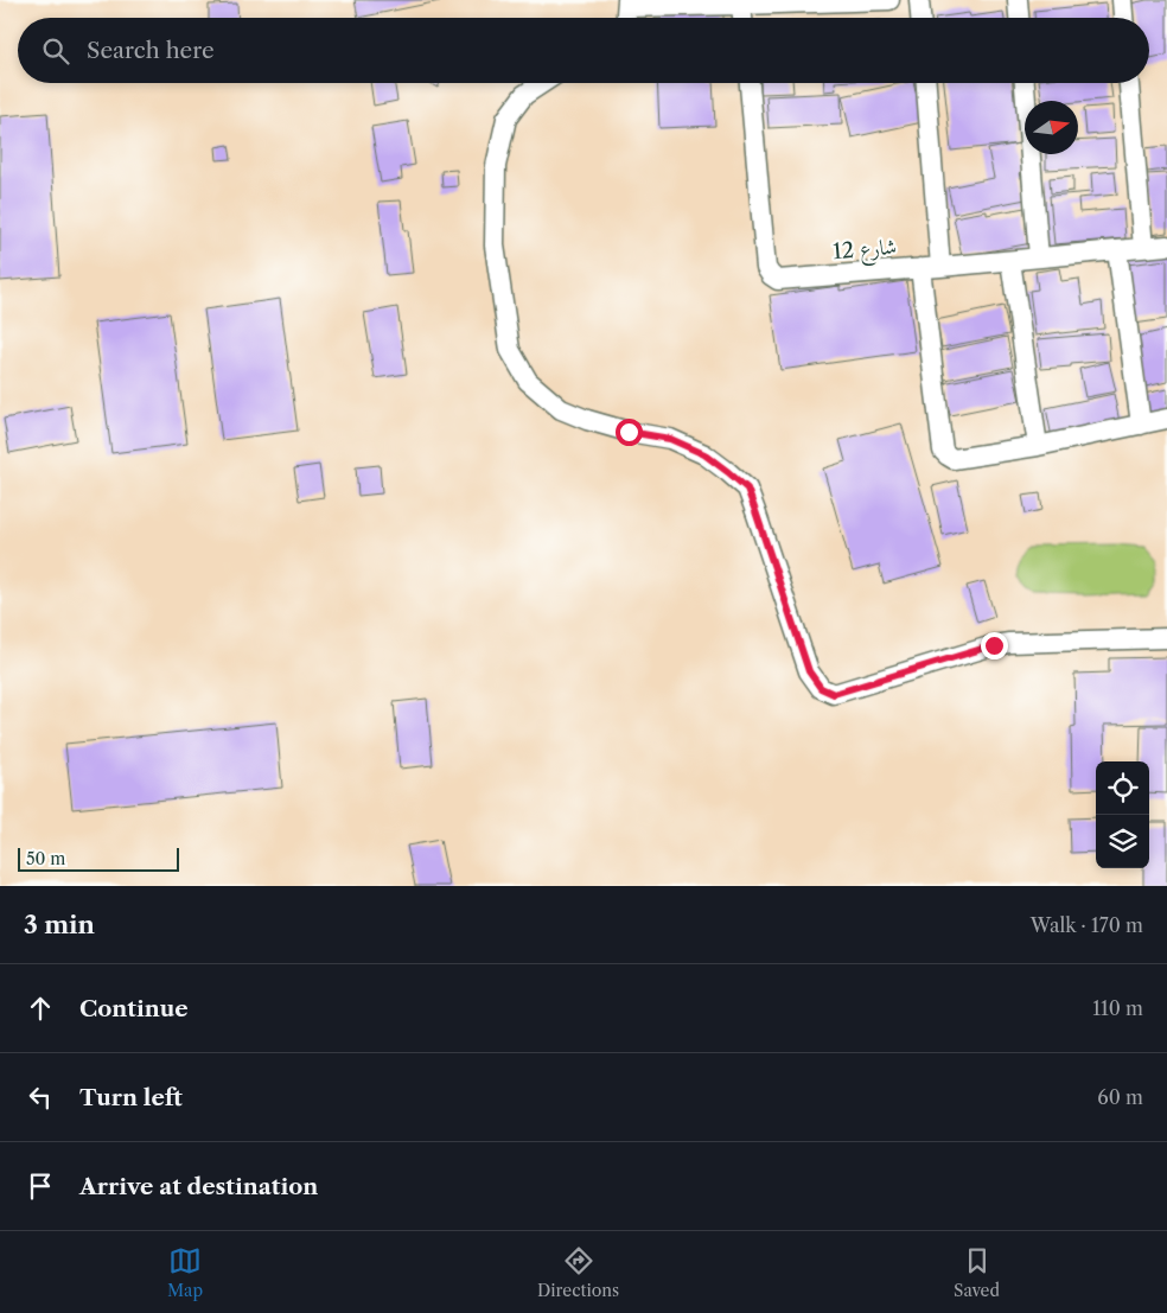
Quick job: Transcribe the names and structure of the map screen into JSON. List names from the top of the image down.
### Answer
{
  "streets": {
    "street": ["شارع 12"]
  },
  "scale_bar": "50 m",
  "north": "right",
  "page": {
    "search": "Search here",
    "scale": "50 m",
    "heading": ["3 min", "Walk · 170 m"],
    "list": [
      ["Continue", "110 m"],
      ["Turn left", "60 m"],
      "Arrive at destination"
    ],
    "nav": ["Map", "Directions", "Saved"]
  }
}
